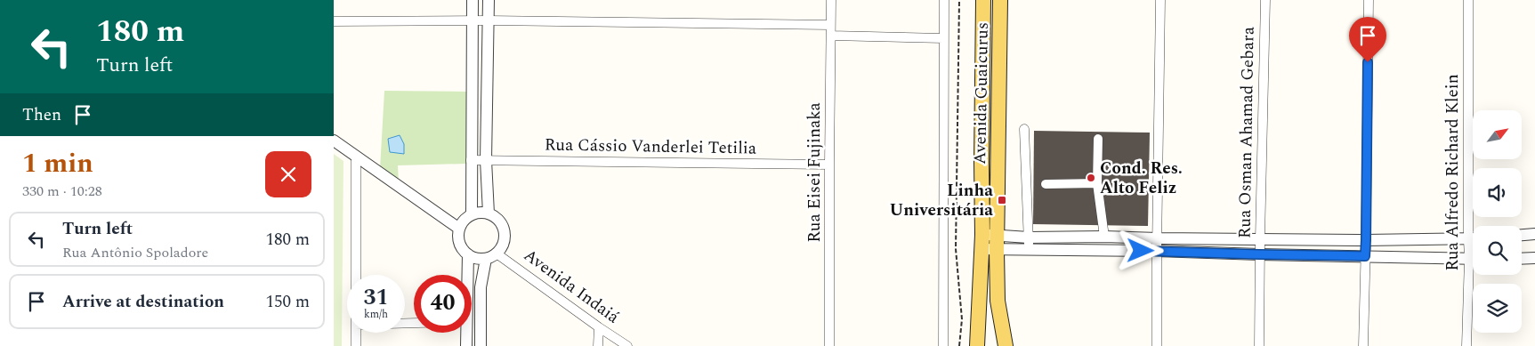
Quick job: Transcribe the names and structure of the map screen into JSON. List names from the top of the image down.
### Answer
{
  "streets": {
    "main road": ["Avenida Guaicurus"],
    "street": [
      "Rua Osman Ahamad Gebara",
      "Rua Cássio Vanderlei Tetilia",
      "Rua Eisei Fujinaka",
      "Rua Alfredo Richard Klein",
      "Avenida Indaiá"
    ]
  },
  "crossings": [
    ["Rua Cássio Vanderlei Tetilia", "Rua Eisei Fujinaka"]
  ],
  "places": {
    "other": ["Cond. Res. Alto Feliz"],
    "transit": ["Linha Universitária"]
  },
  "north": "top right",
  "page": {
    "turn": ["180 m", "Turn left"],
    "then": "Then",
    "heading": ["1 min", "330 m · 10:28"],
    "list": [
      {
        "name": "Turn left",
        "note": "Rua Antônio Spoladore",
        "value": "180 m"
      },
      {
        "name": "Arrive at destination",
        "value": "150 m"
      }
    ],
    "speed": "31 km/h",
    "limit": "40"
  }
}
